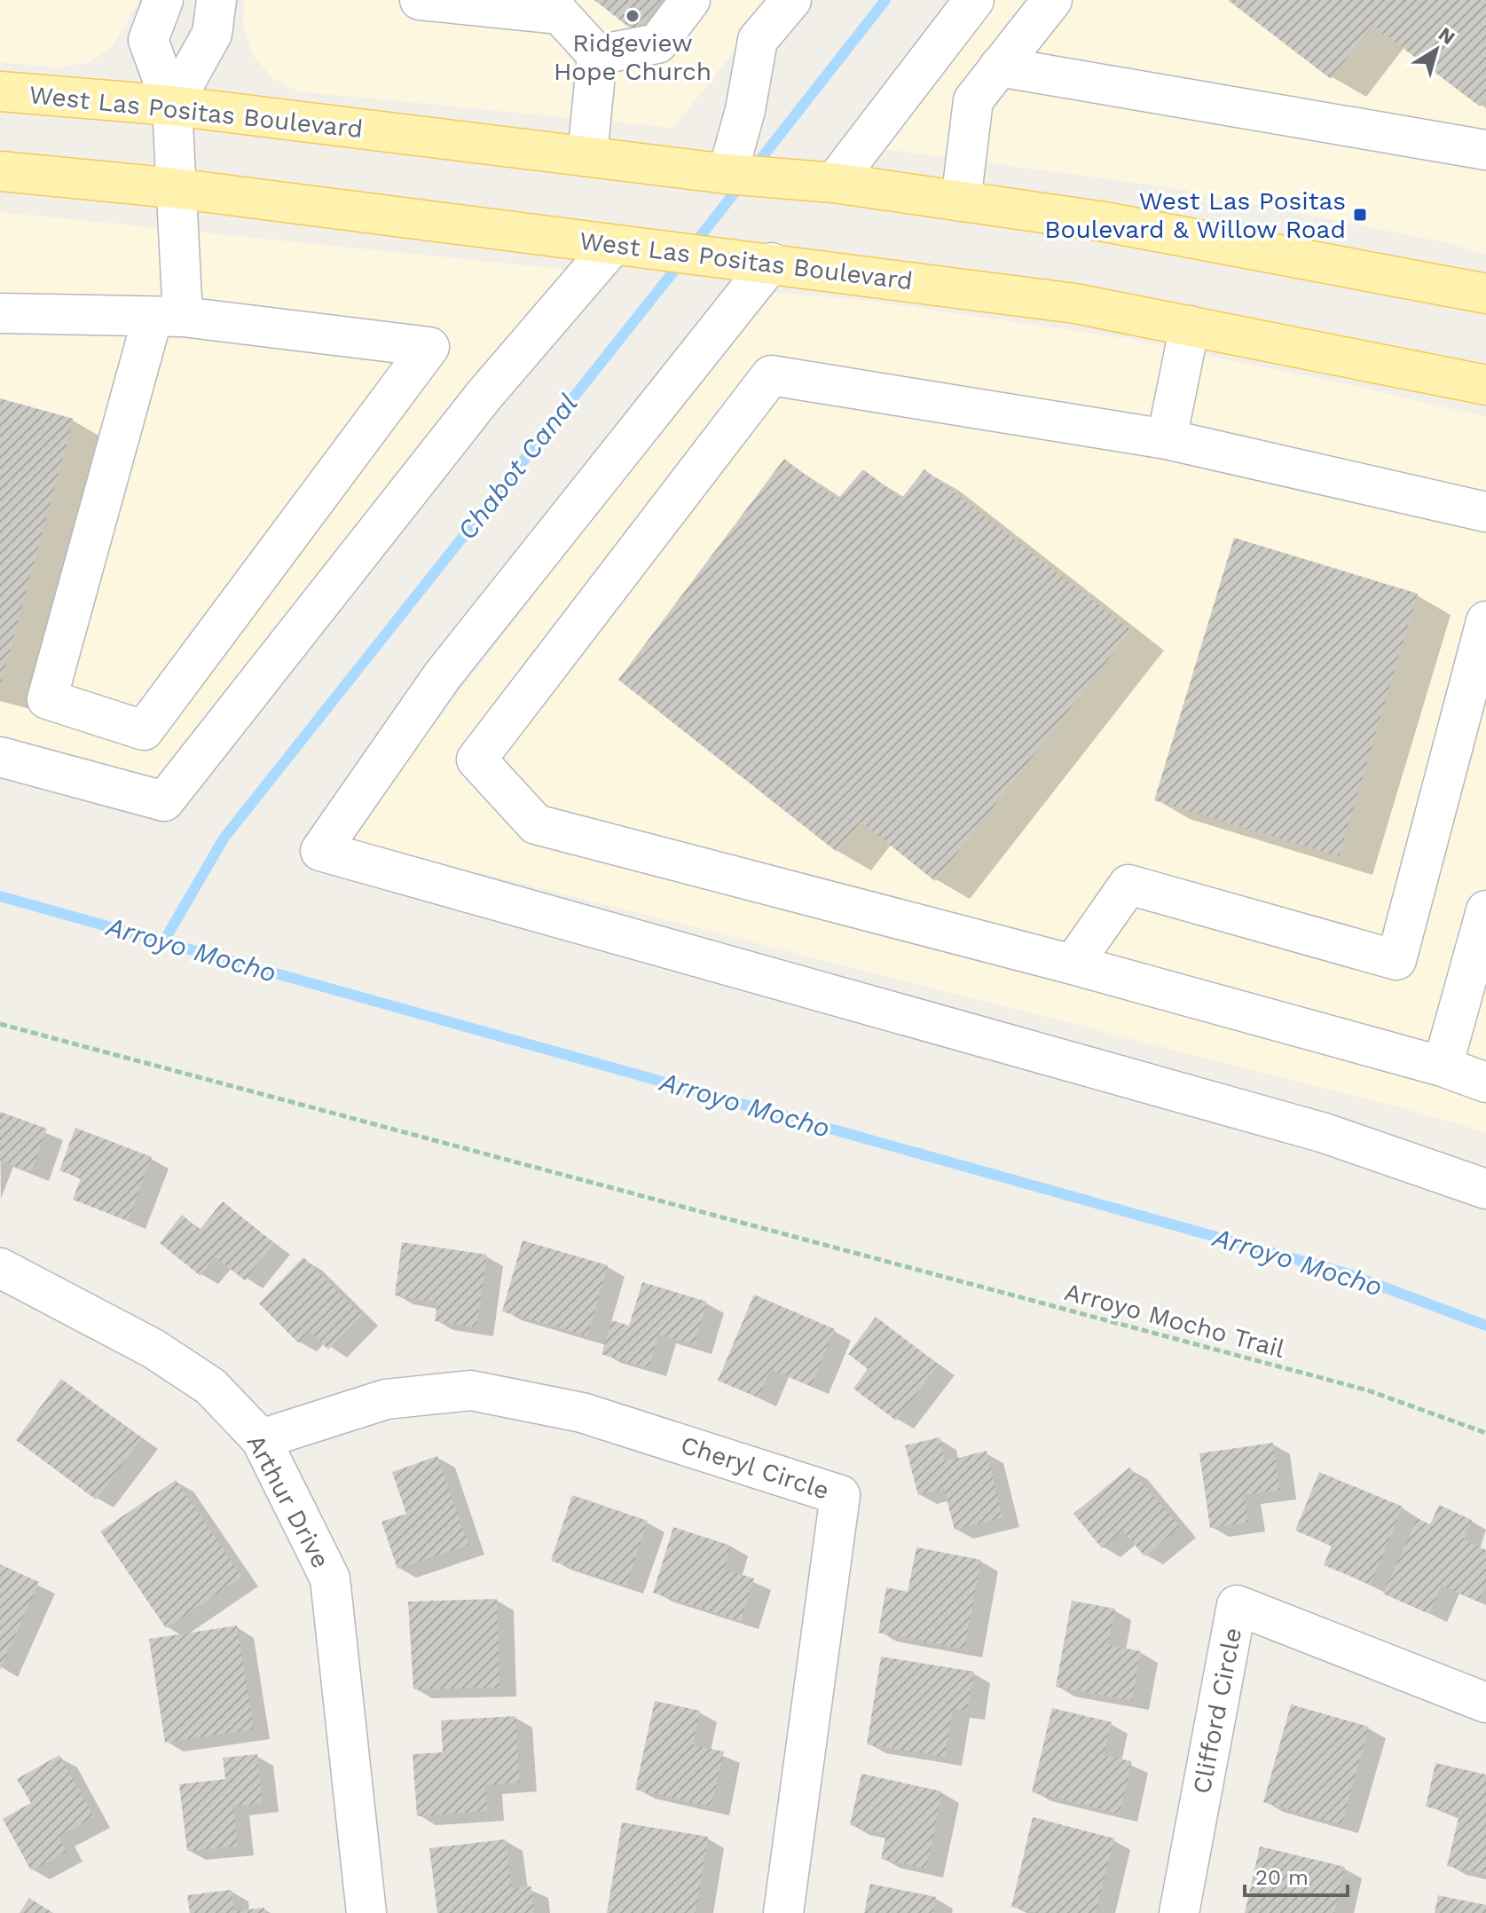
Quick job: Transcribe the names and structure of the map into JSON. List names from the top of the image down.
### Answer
{
  "streets": {
    "main road": ["West Las Positas Boulevard"],
    "street": ["Cheryl Circle", "Arthur Drive", "Clifford Circle"],
    "path": ["Arroyo Mocho Trail"]
  },
  "crossings": [
    ["Cheryl Circle", "Arthur Drive"]
  ],
  "water": ["Chabot Canal", "Arroyo Mocho"],
  "places": {
    "other": ["Ridgeview Hope Church"],
    "transit": ["West Las Positas Boulevard & Willow Road"]
  },
  "scale_bar": "20 m",
  "north": "top right"
}
